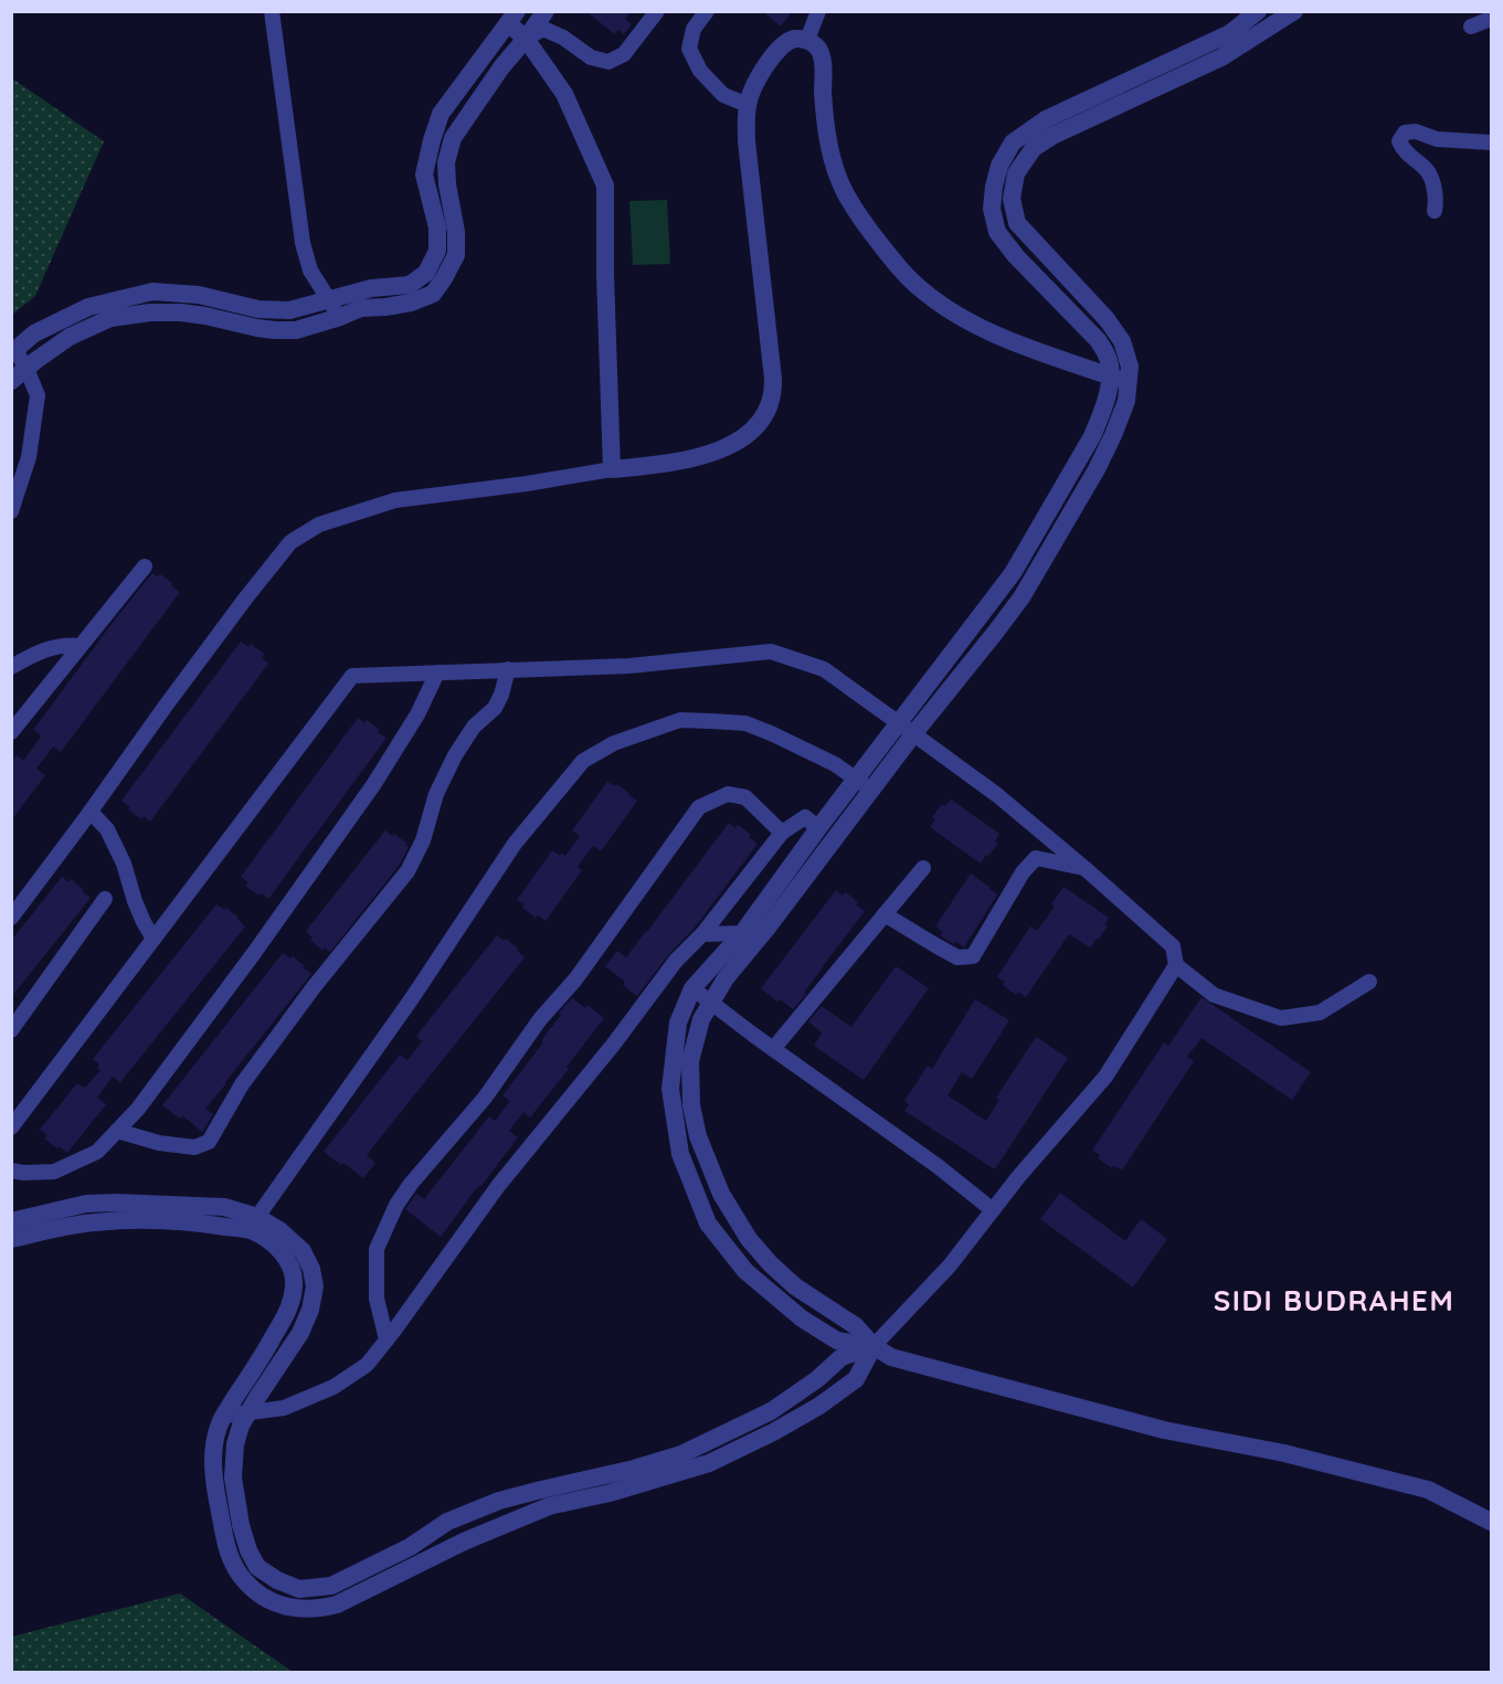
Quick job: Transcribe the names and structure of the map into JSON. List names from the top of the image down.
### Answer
{
  "districts": ["SIDI BUDRAHEM"]
}
